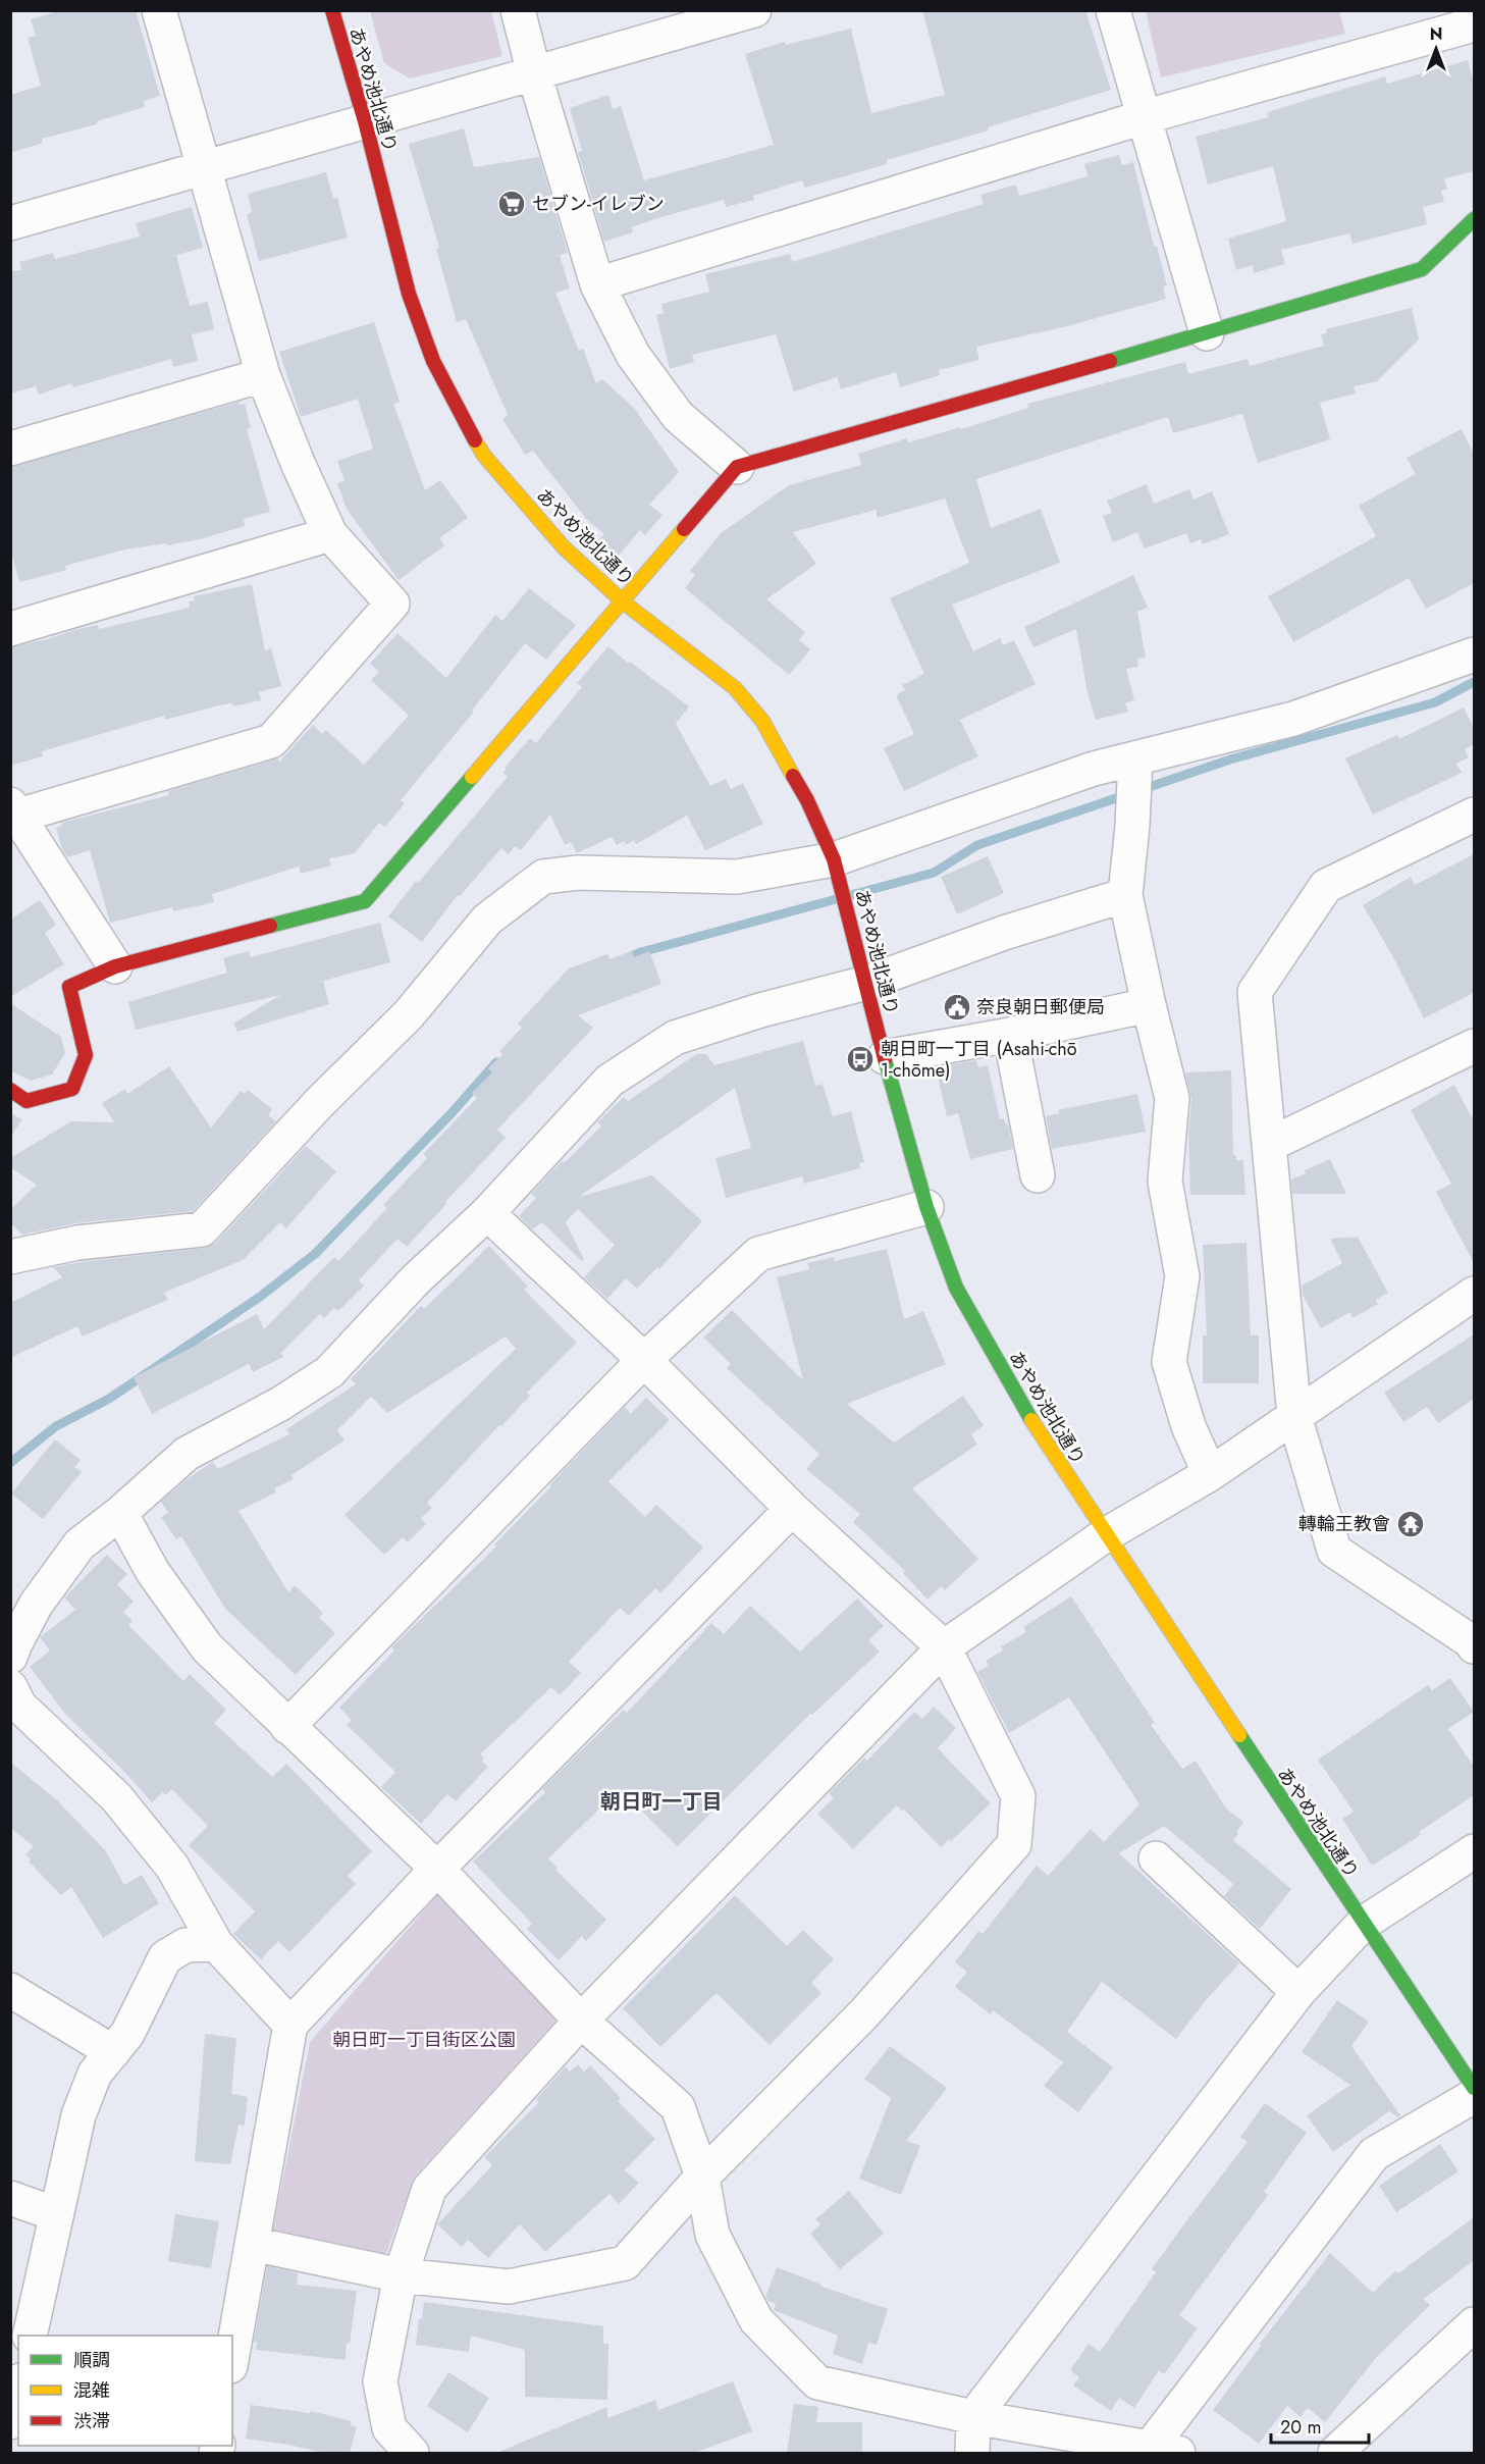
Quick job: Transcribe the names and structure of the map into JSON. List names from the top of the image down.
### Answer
{
  "streets": {
    "street": ["あやめ池北通り"]
  },
  "districts": ["朝日町一丁目"],
  "parks": ["朝日町一丁目街区公園"],
  "places": {
    "supermarket": ["セブン-イレブン"],
    "public building": ["奈良朝日郵便局"],
    "bus stop": ["朝日町一丁目 (Asahi-chō 1-chōme)"],
    "temple": ["轉輪王教會"]
  },
  "legend": ["順調", "混雑", "渋滞"],
  "scale_bar": "20 m",
  "north": "top"
}
